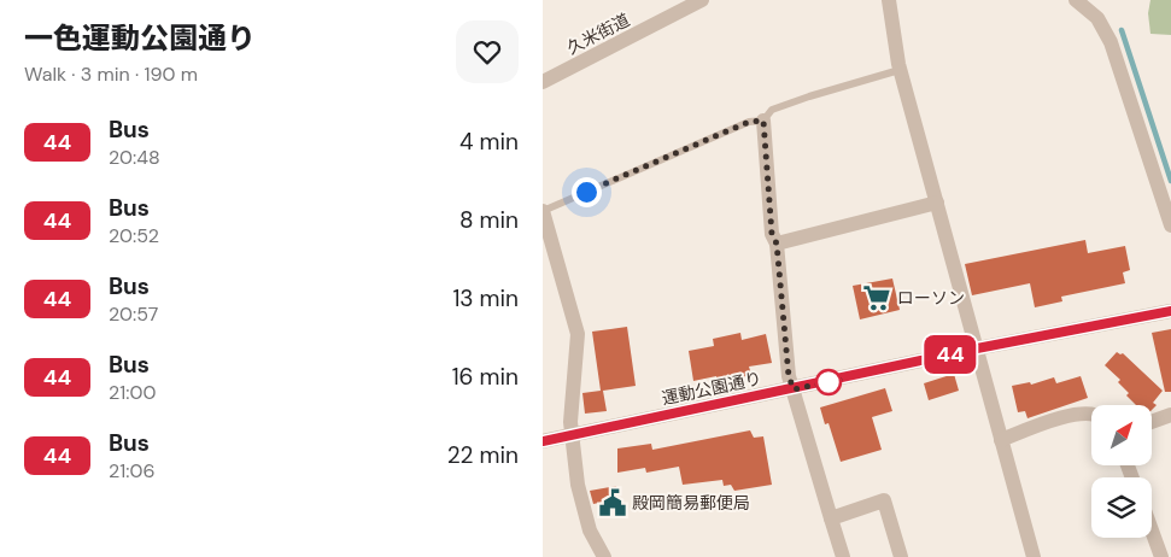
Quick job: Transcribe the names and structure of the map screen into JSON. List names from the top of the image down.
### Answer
{
  "streets": {
    "street": ["久米街道", "運動公園通り"]
  },
  "places": {
    "supermarket": ["ローソン"],
    "public building": ["殿岡簡易郵便局"]
  },
  "lines": ["bus line 44"],
  "north": "top right",
  "page": {
    "heading": ["一色運動公園通り", "Walk · 3 min · 190 m"],
    "on_map": "44",
    "list": [
      {
        "mark": "44",
        "name": "Bus",
        "note": "20:48",
        "value": "4 min"
      },
      {
        "mark": "44",
        "name": "Bus",
        "note": "20:52",
        "value": "8 min"
      },
      {
        "mark": "44",
        "name": "Bus",
        "note": "20:57",
        "value": "13 min"
      },
      {
        "mark": "44",
        "name": "Bus",
        "note": "21:00",
        "value": "16 min"
      },
      {
        "mark": "44",
        "name": "Bus",
        "note": "21:06",
        "value": "22 min"
      }
    ]
  }
}
